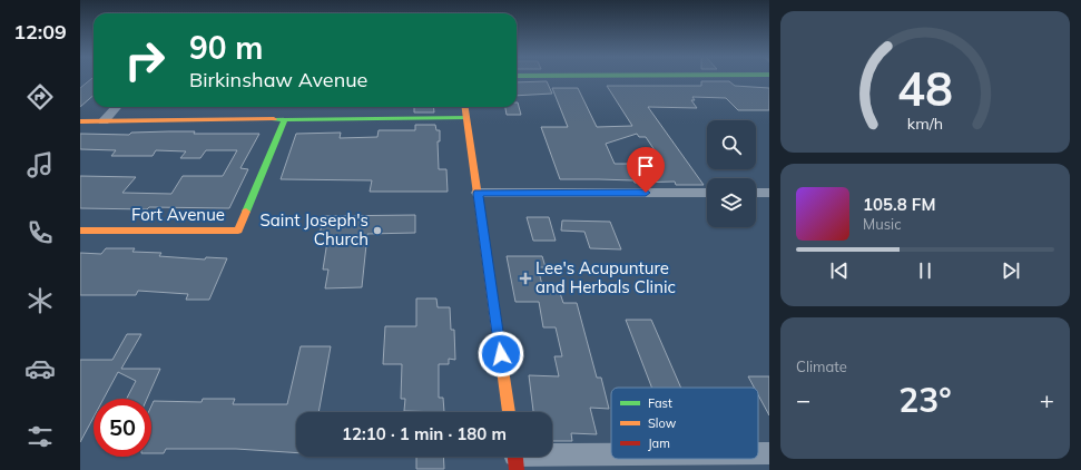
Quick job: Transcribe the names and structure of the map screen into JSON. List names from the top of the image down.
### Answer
{
  "streets": {
    "street": ["Fort Avenue"]
  },
  "places": {
    "other": ["Saint Joseph's Church"],
    "health": ["Lee's Acupunture and Herbals Clinic"]
  },
  "legend": ["Fast", "Slow", "Jam"],
  "page": {
    "tabs": "12:09",
    "turn": ["90 m", "Birkinshaw Avenue"],
    "song": ["105.8 FM", "Music"],
    "tile": "Climate",
    "heat": ["−", "23°", "+"],
    "limit": "50",
    "trip": "12:10 · 1 min · 180 m",
    "gauge": ["48", "km/h"]
  }
}
